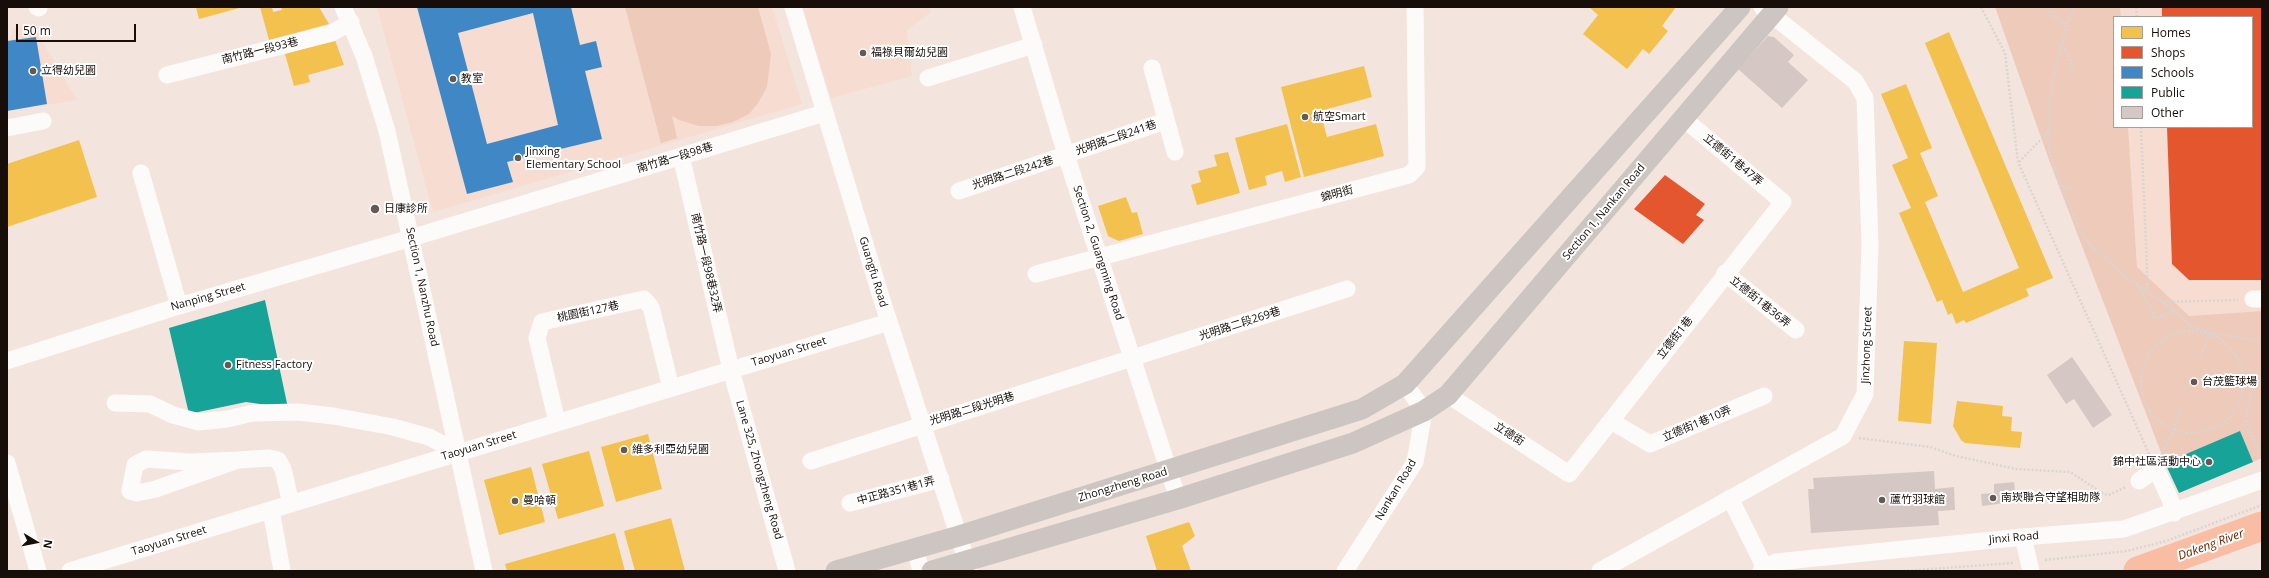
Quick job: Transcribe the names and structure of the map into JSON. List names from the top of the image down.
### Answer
{
  "streets": {
    "main road": ["Section 1, Nankan Road", "Zhongzheng Road"],
    "street": [
      "南竹路一段93巷",
      "光明路二段241巷",
      "南竹路一段98巷",
      "立德街1巷47弄",
      "光明路二段242巷",
      "錦明街",
      "Section 2, Guangming Road",
      "南竹路一段98巷32弄",
      "Guangfu Road",
      "Section 1, Nanzhu Road",
      "Nanping Street",
      "立德街1巷36弄",
      "桃園街127巷",
      "光明路二段269巷",
      "立德街1巷",
      "Jinzhong Street",
      "Taoyuan Street",
      "光明路二段光明巷",
      "立德街1巷10弄",
      "立德街",
      "Lane 325, Zhongzheng Road",
      "Nankan Road",
      "中正路351巷1弄",
      "Jinxi Road"
    ]
  },
  "crossings": [
    ["南竹路一段93巷", "Section 1, Nanzhu Road"],
    ["光明路二段241巷", "光明路二段242巷"],
    ["光明路二段241巷", "Section 2, Guangming Road"],
    ["南竹路一段98巷", "南竹路一段98巷32弄"],
    ["南竹路一段98巷", "Guangfu Road"],
    ["南竹路一段98巷", "Section 1, Nanzhu Road"],
    ["南竹路一段98巷", "Nanping Street"],
    ["立德街1巷47弄", "Section 1, Nankan Road"],
    ["立德街1巷47弄", "立德街1巷"],
    ["光明路二段242巷", "Section 2, Guangming Road"],
    ["錦明街", "Section 2, Guangming Road"],
    ["Section 1, Nankan Road", "Jinzhong Street"],
    ["Section 1, Nankan Road", "立德街"],
    ["Section 1, Nankan Road", "Nankan Road"],
    ["Section 2, Guangming Road", "光明路二段269巷"],
    ["Section 2, Guangming Road", "光明路二段光明巷"],
    ["Section 2, Guangming Road", "Zhongzheng Road"],
    ["南竹路一段98巷32弄", "Taoyuan Street"],
    ["南竹路一段98巷32弄", "Lane 325, Zhongzheng Road"],
    ["Guangfu Road", "Taoyuan Street"],
    ["Guangfu Road", "光明路二段光明巷"],
    ["Guangfu Road", "Zhongzheng Road"],
    ["Guangfu Road", "中正路351巷1弄"],
    ["Section 1, Nanzhu Road", "Nanping Street"],
    ["Section 1, Nanzhu Road", "Taoyuan Street"],
    ["立德街1巷36弄", "立德街1巷"],
    ["桃園街127巷", "Taoyuan Street"],
    ["光明路二段269巷", "光明路二段光明巷"],
    ["立德街1巷", "立德街1巷10弄"],
    ["立德街1巷", "立德街"],
    ["Taoyuan Street", "Lane 325, Zhongzheng Road"]
  ],
  "water": ["Dakeng River"],
  "places": [
    "福祿貝爾幼兒園",
    "立得幼兒園",
    "教室",
    "航空Smart",
    "Jinxing Elementary School",
    "日康診所",
    "Fitness Factory",
    "台茂籃球場",
    "維多利亞幼兒園",
    "錦中社區活動中心",
    "南崁聯合守望相助隊",
    "蘆竹羽球館",
    "曼哈頓"
  ],
  "legend": [
    "Homes",
    "Shops",
    "Schools",
    "Public",
    "Other"
  ],
  "scale_bar": "50 m",
  "north": "right"
}
